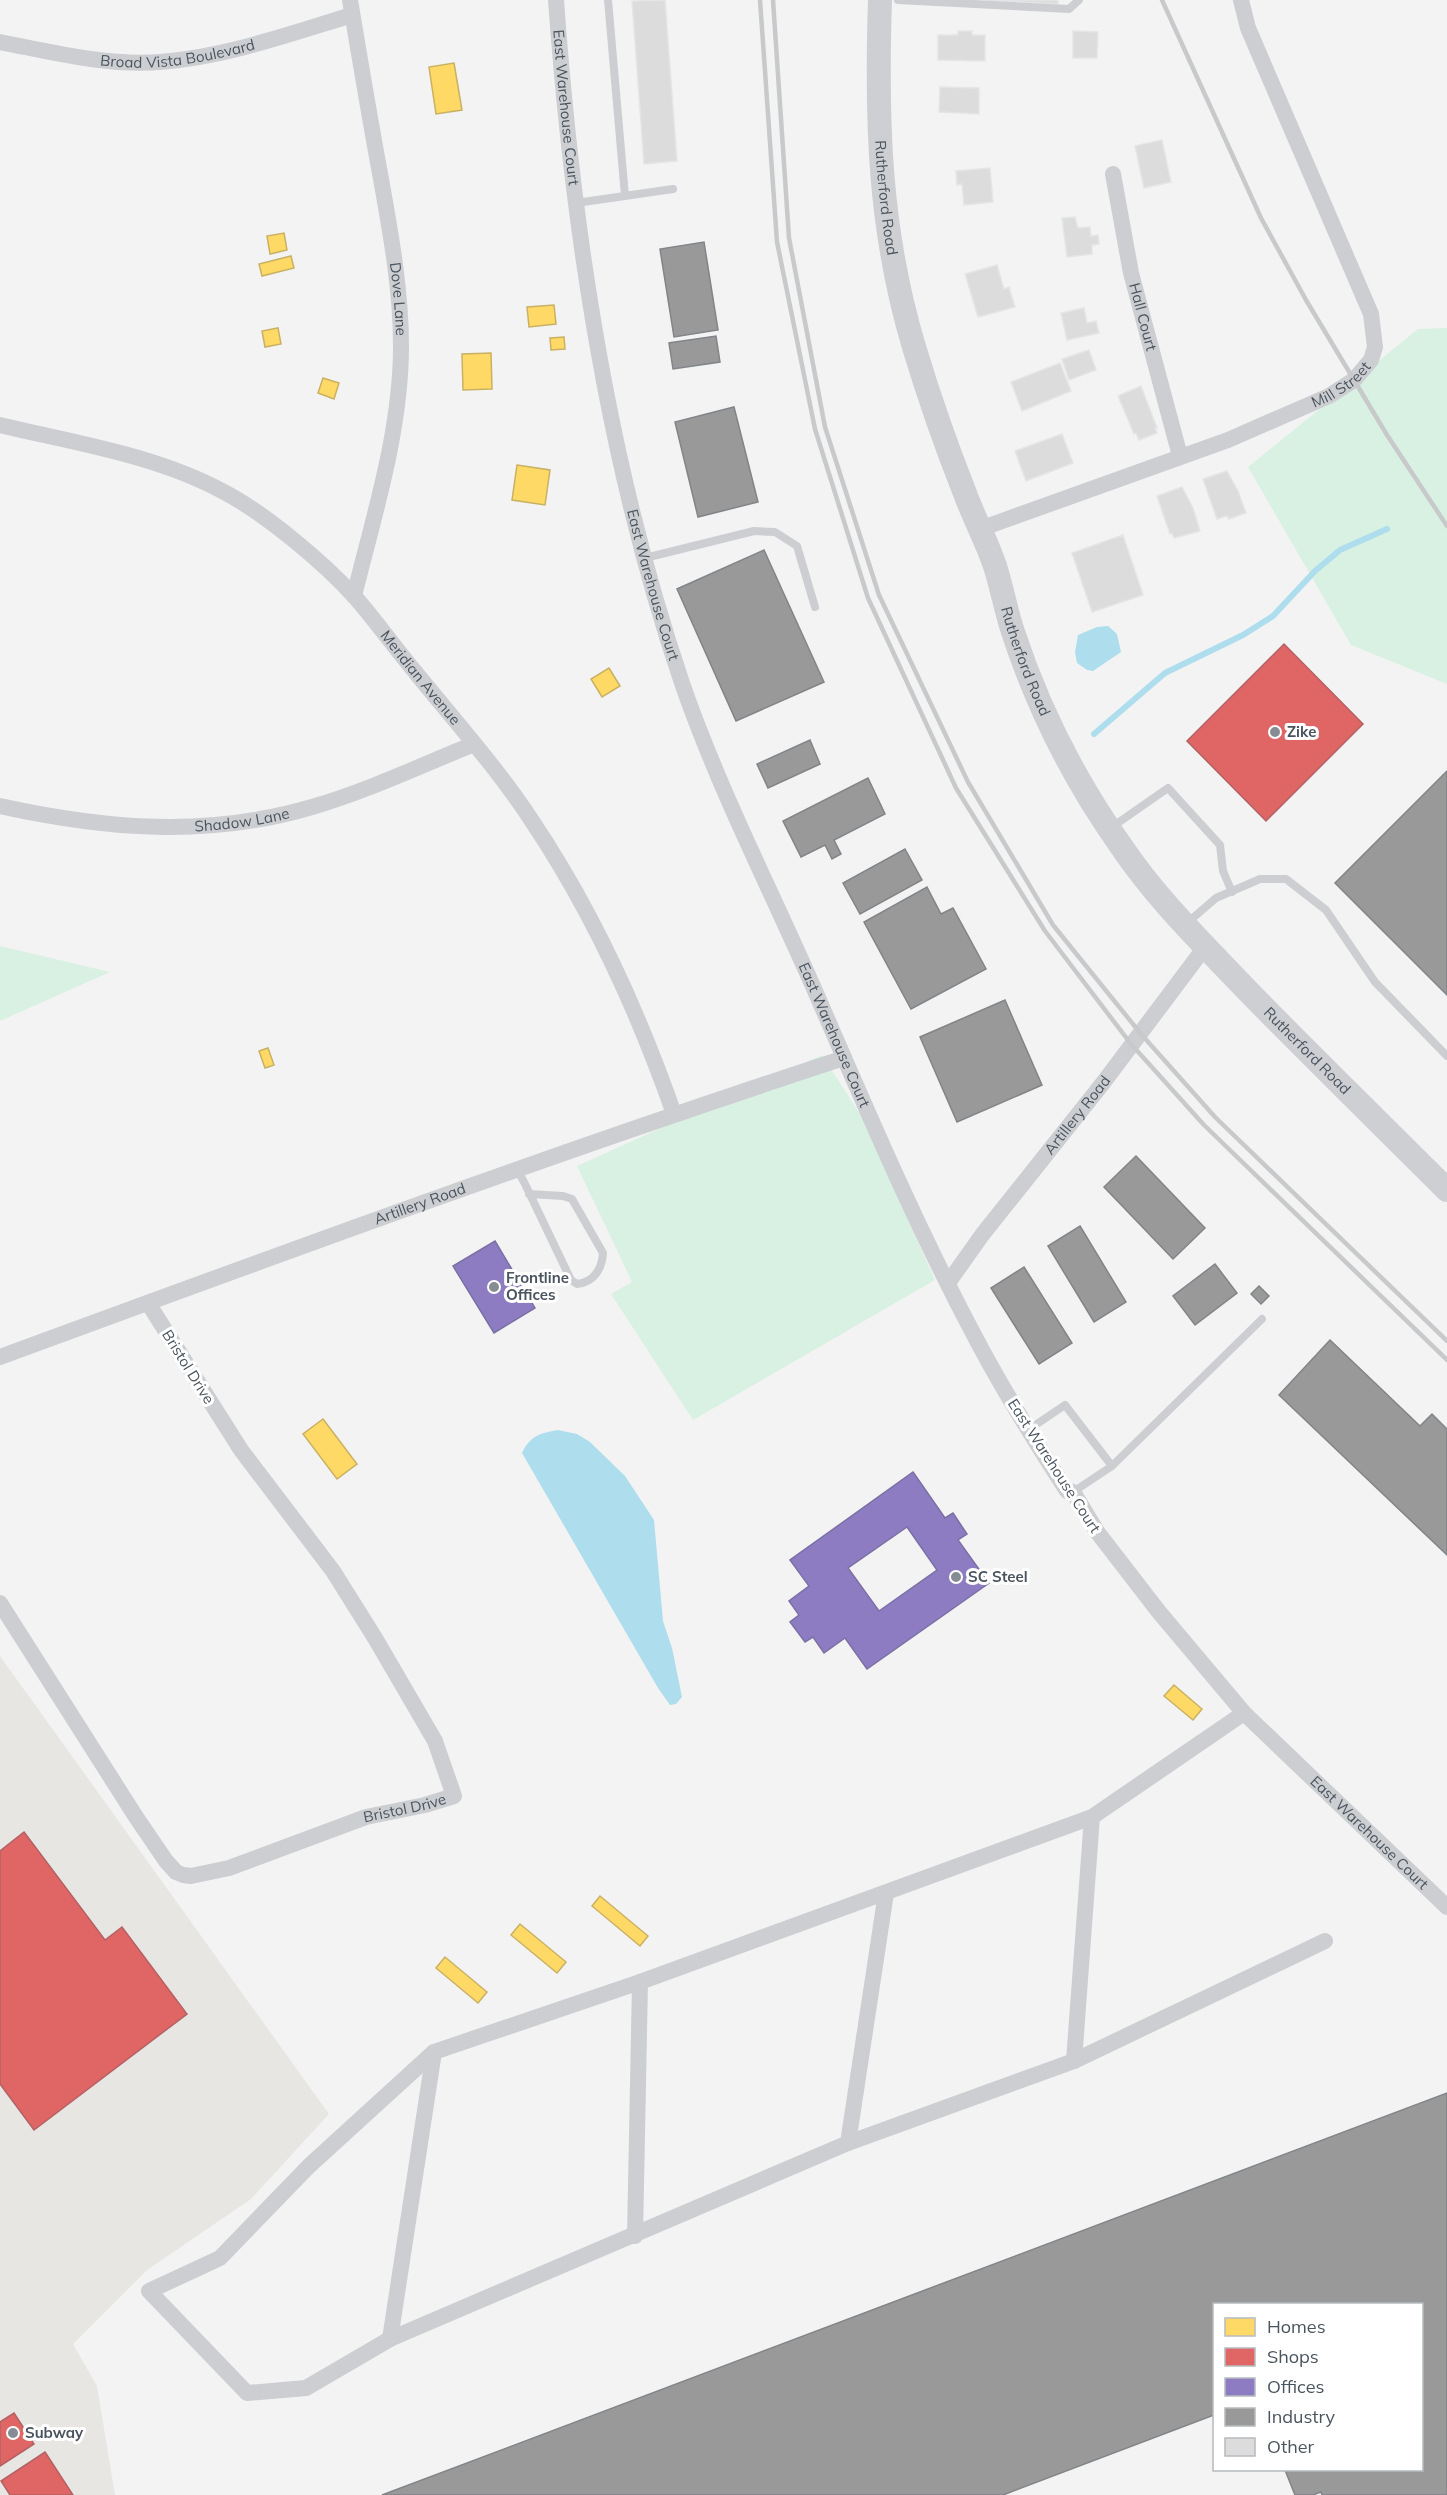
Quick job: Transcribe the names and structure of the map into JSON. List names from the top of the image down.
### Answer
{
  "streets": {
    "street": [
      "Broad Vista Boulevard",
      "East Warehouse Court",
      "Rutherford Road",
      "Dove Lane",
      "Hall Court",
      "Mill Street",
      "Meridian Avenue",
      "Shadow Lane",
      "Artillery Road",
      "Bristol Drive"
    ]
  },
  "crossings": [
    ["Broad Vista Boulevard", "Dove Lane"],
    ["East Warehouse Court", "Artillery Road"],
    ["Rutherford Road", "Mill Street"],
    ["Rutherford Road", "Artillery Road"],
    ["Dove Lane", "Meridian Avenue"],
    ["Hall Court", "Mill Street"],
    ["Meridian Avenue", "Shadow Lane"],
    ["Meridian Avenue", "Artillery Road"],
    ["Artillery Road", "Bristol Drive"]
  ],
  "places": [
    "Zike",
    "Frontline Offices",
    "SC Steel",
    "Subway"
  ],
  "legend": [
    "Homes",
    "Shops",
    "Offices",
    "Industry",
    "Other"
  ]
}
